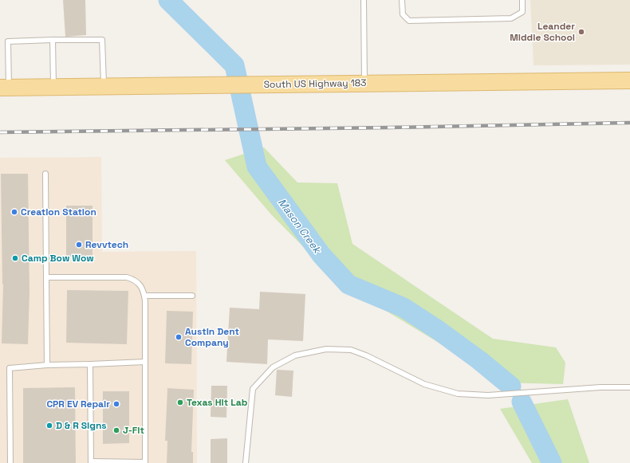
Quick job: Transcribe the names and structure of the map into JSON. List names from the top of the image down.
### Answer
{
  "streets": {
    "main road": ["South US Highway 183"]
  },
  "water": ["Mason Creek"],
  "places": [
    "Leander Middle School",
    "Creation Station",
    "Revvtech",
    "Camp Bow Wow",
    "Austin Dent Company",
    "Texas Hit Lab",
    "CPR EV Repair",
    "D & R Signs",
    "J-Fit"
  ]
}
